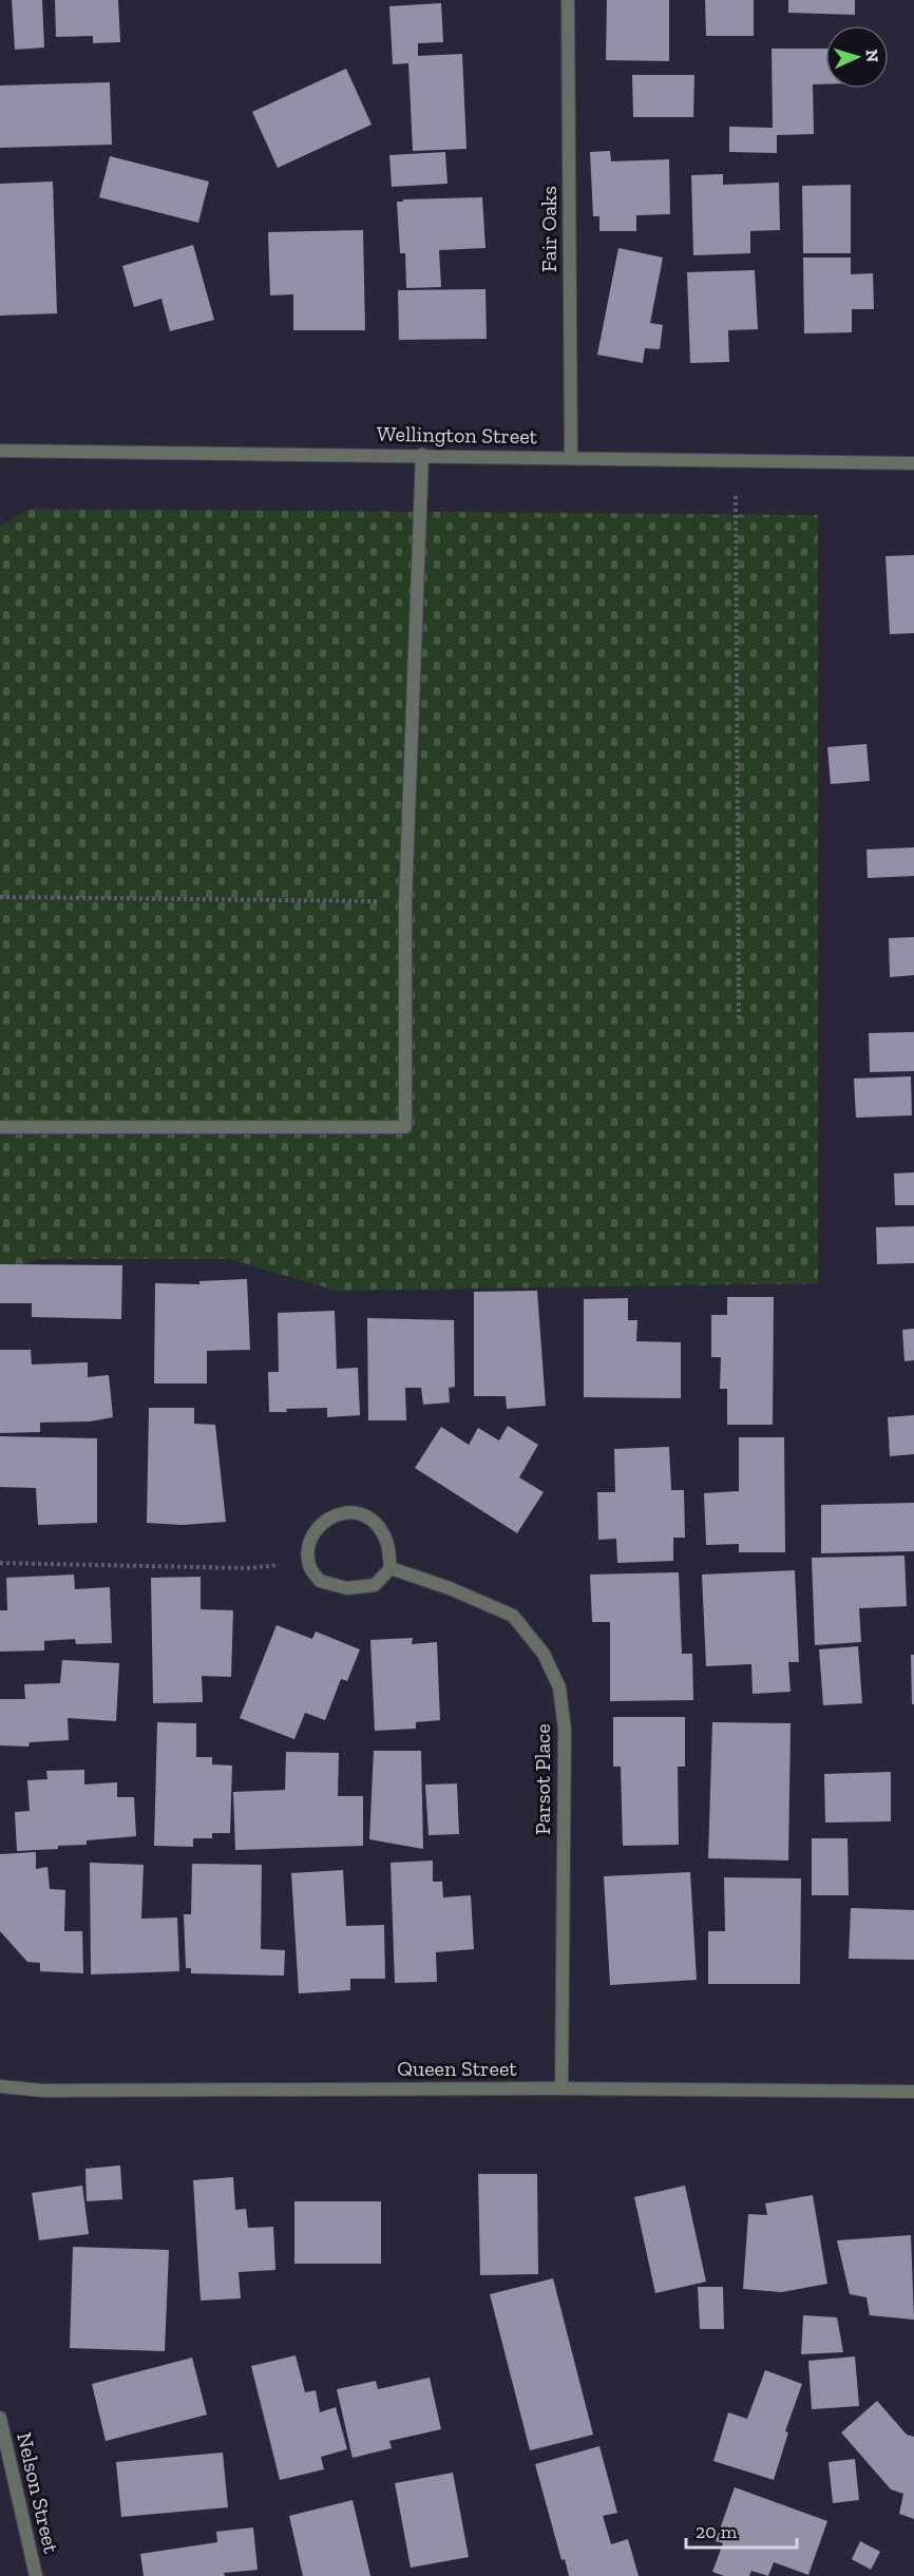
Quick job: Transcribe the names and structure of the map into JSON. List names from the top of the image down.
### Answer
{
  "streets": {
    "street": [
      "Fair Oaks",
      "Wellington Street",
      "Parsot Place",
      "Queen Street",
      "Nelson Street"
    ]
  },
  "crossings": [
    ["Fair Oaks", "Wellington Street"],
    ["Parsot Place", "Queen Street"]
  ],
  "scale_bar": "20 m",
  "north": "right"
}
